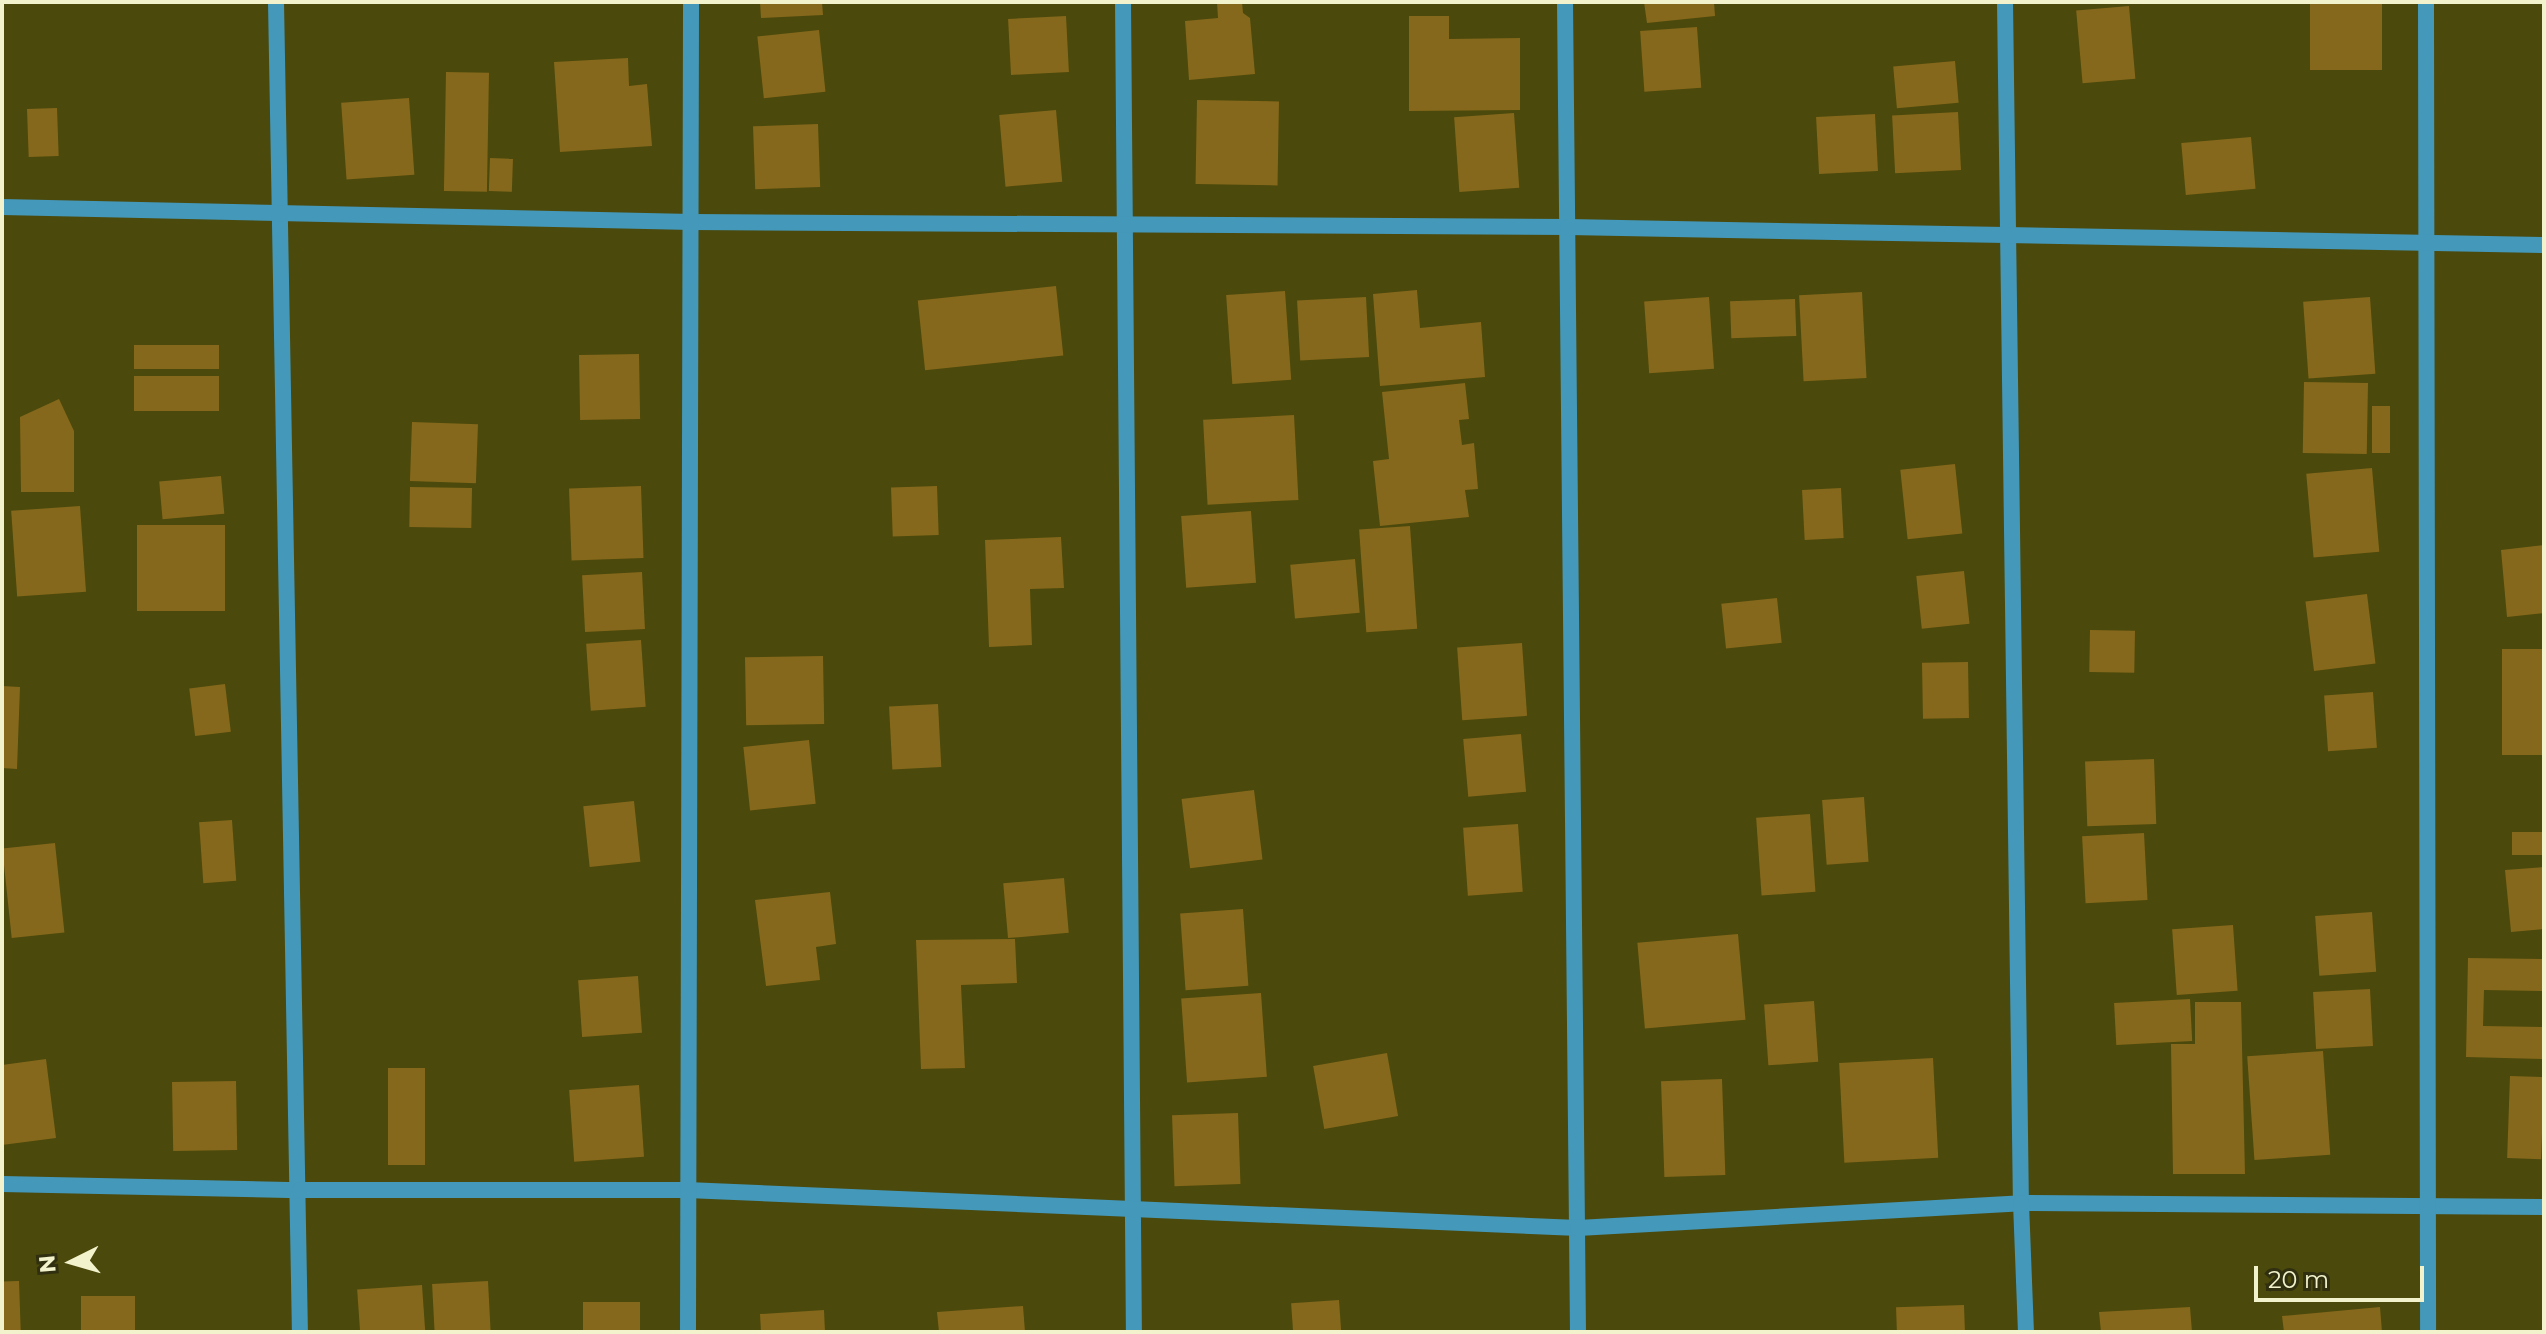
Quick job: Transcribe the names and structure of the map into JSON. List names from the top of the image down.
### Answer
{
  "scale_bar": "20 m",
  "north": "left"
}
